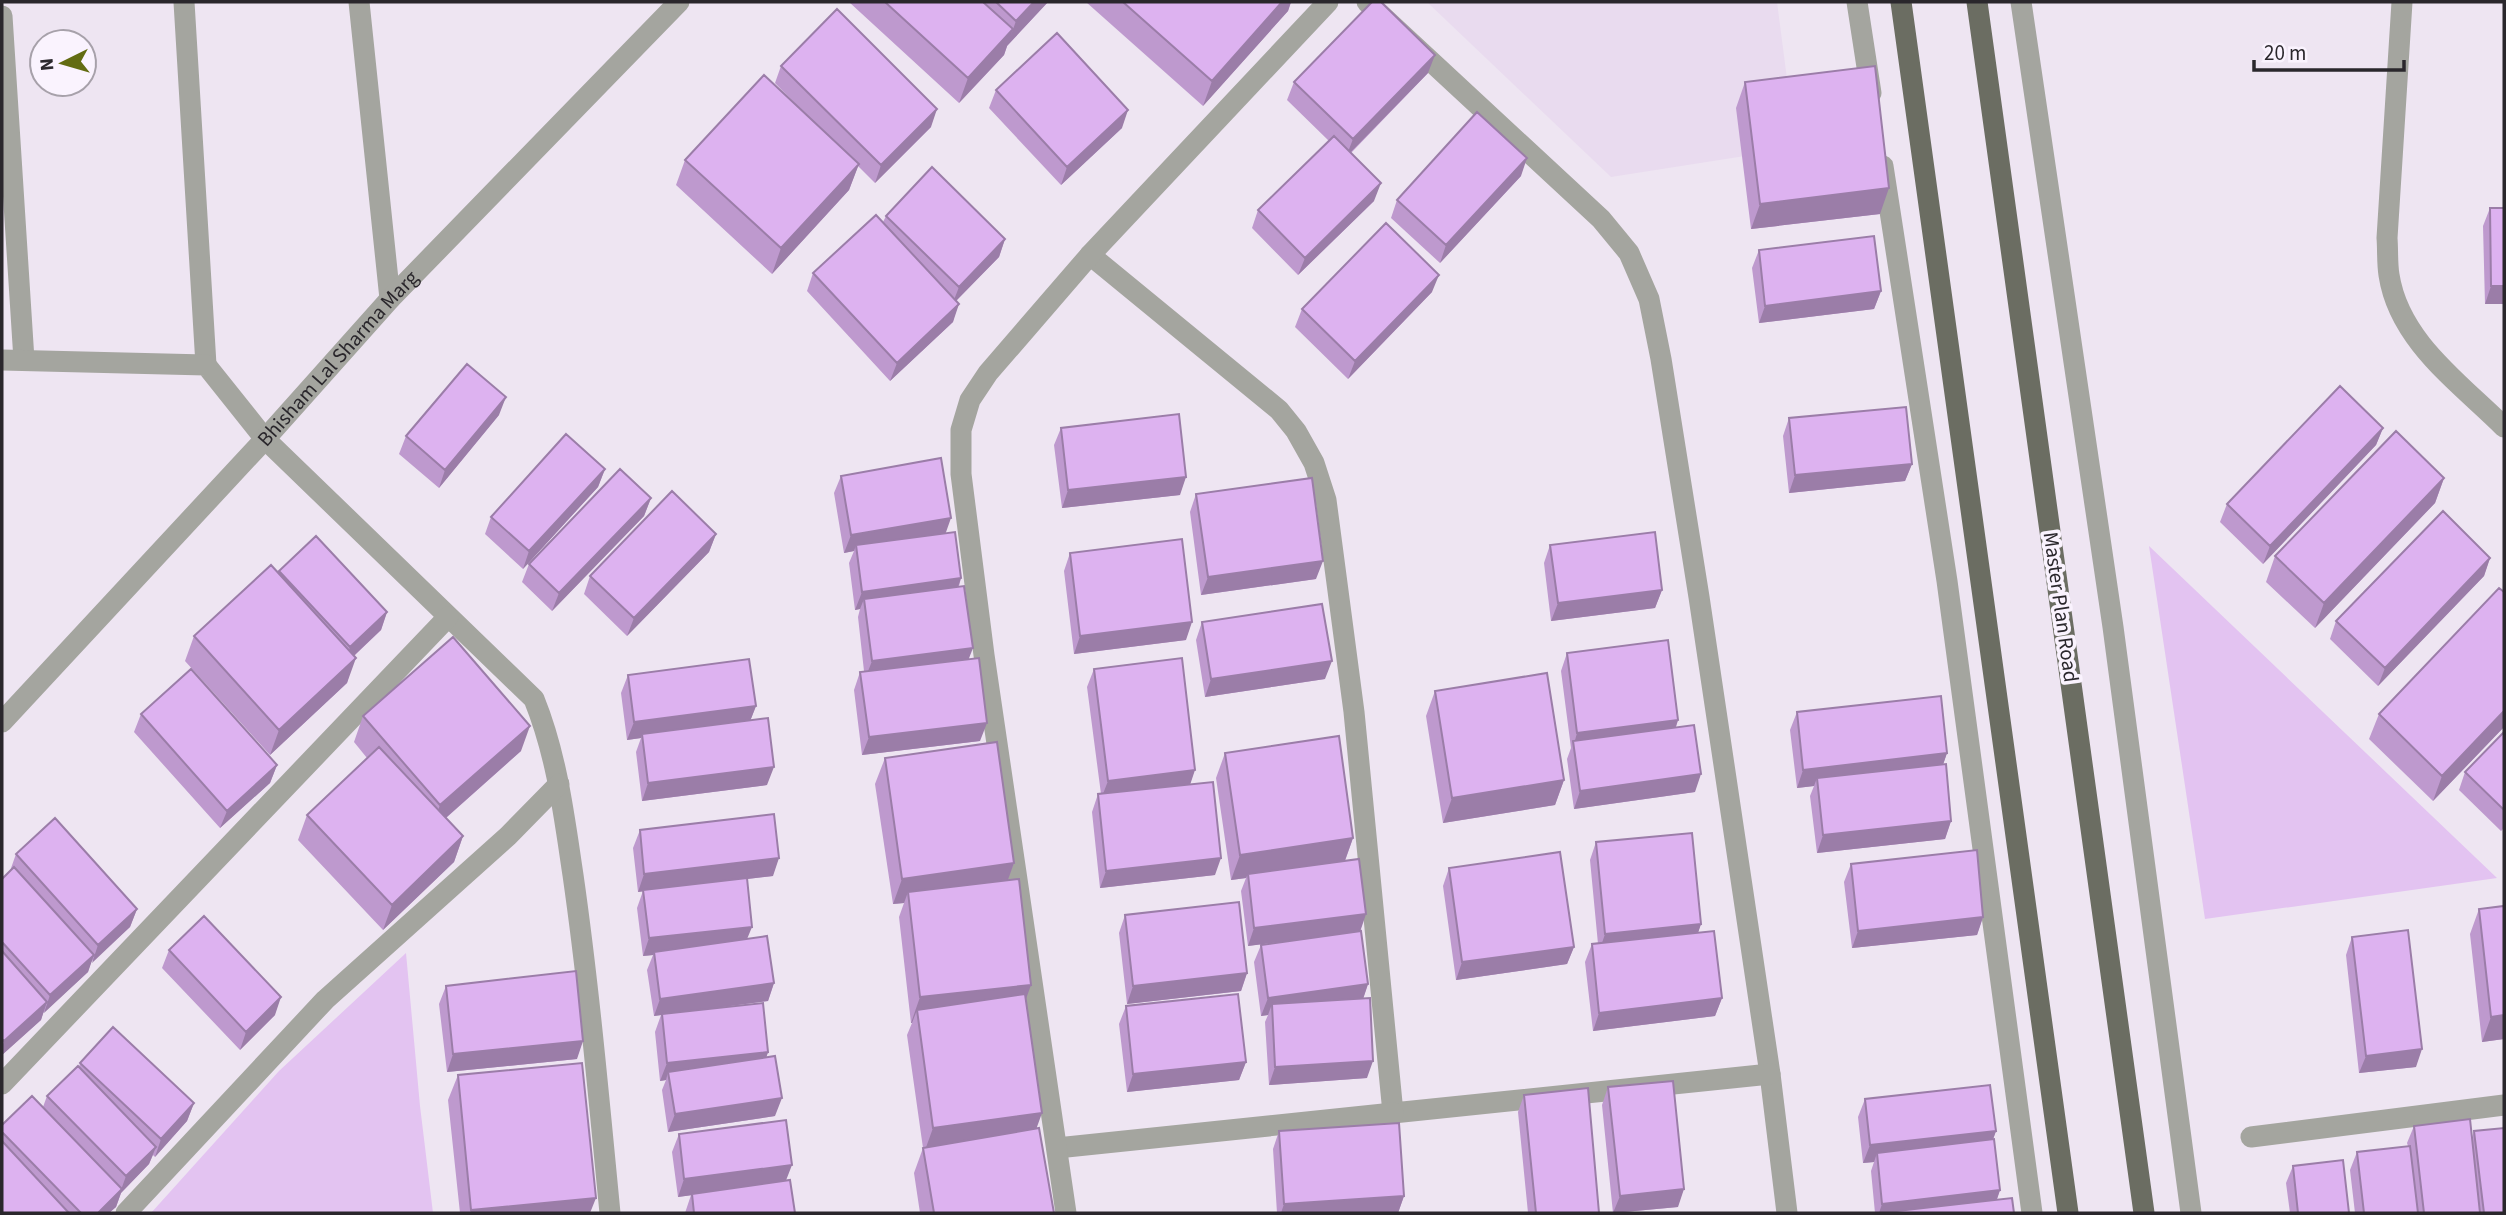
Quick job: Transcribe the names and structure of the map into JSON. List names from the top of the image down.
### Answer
{
  "streets": {
    "main road": ["Master Plan Road"],
    "street": ["Bhisham Lal Sharma Marg"]
  },
  "scale_bar": "20 m",
  "north": "left"
}
